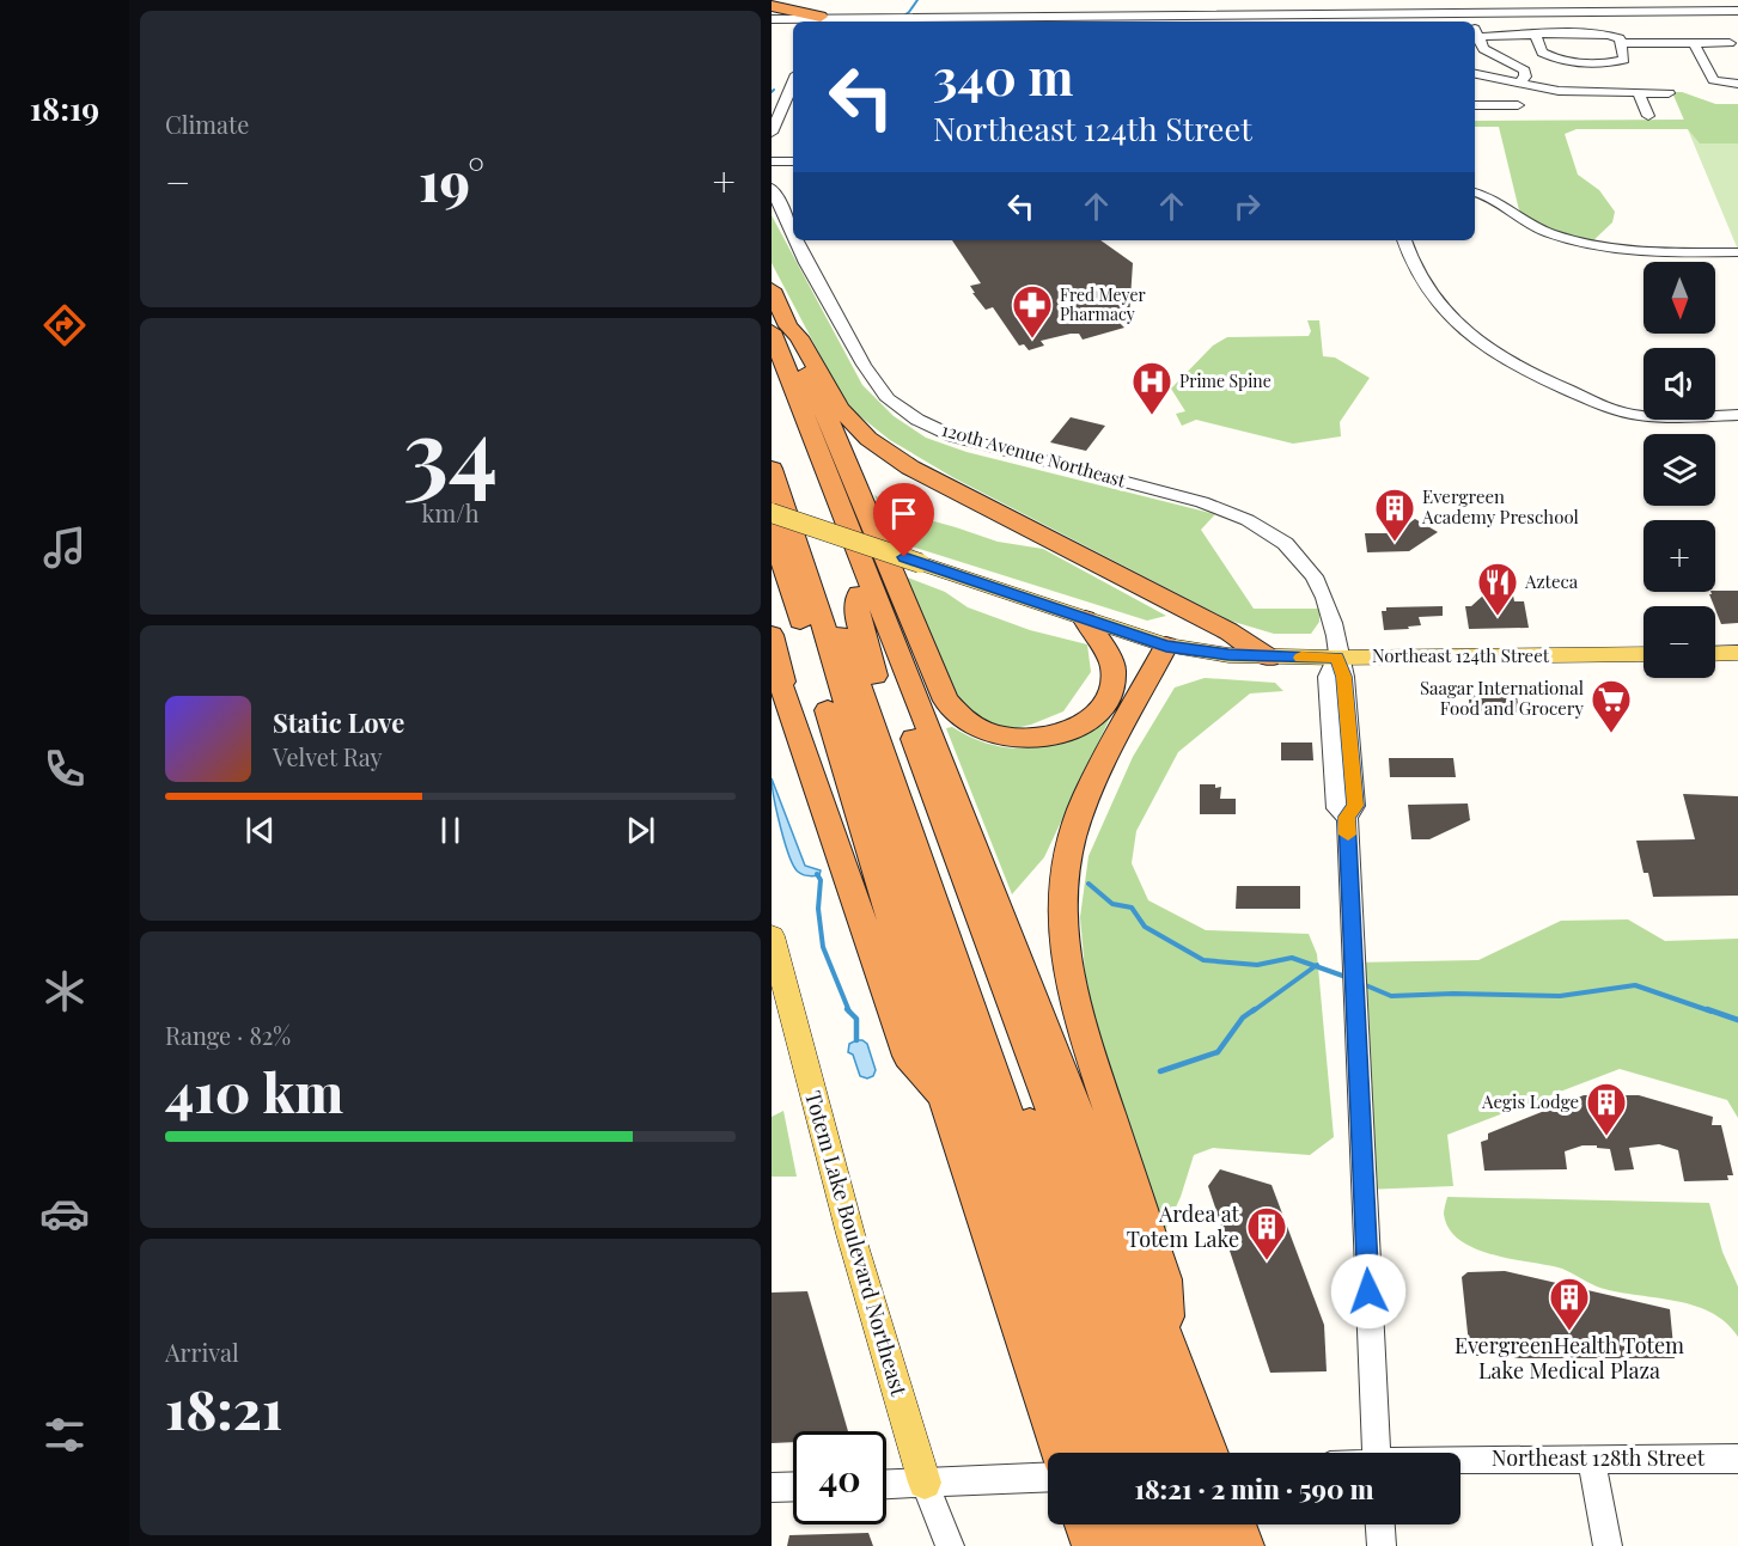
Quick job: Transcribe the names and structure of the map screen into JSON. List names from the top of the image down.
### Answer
{
  "streets": {
    "main road": ["Northeast 124th Street", "Totem Lake Boulevard Northeast"],
    "street": ["120th Avenue Northeast", "Northeast 128th Street"]
  },
  "crossings": [
    ["120th Avenue Northeast", "Northeast 124th Street"]
  ],
  "places": {
    "pharmacy": ["Fred Meyer Pharmacy"],
    "hospital": ["Prime Spine"],
    "building": [
      "Evergreen Academy Preschool",
      "Aegis Lodge",
      "Ardea at Totem Lake",
      "EvergreenHealth Totem Lake Medical Plaza"
    ],
    "restaurant": ["Azteca"],
    "supermarket": ["Saagar International Food and Grocery"]
  },
  "north": "bottom",
  "page": {
    "tabs": "18:19",
    "tile": [
      "Climate",
      ["34", "km/h"],
      ["Range · 82%", "410 km"],
      ["Arrival", "18:21"]
    ],
    "turn": ["340 m", "Northeast 124th Street"],
    "heat": ["−", "19°", "+"],
    "map_buttons": ["+", "−"],
    "song": ["Static Love", "Velvet Ray"],
    "limit": "40",
    "trip": "18:21 · 2 min · 590 m"
  }
}
